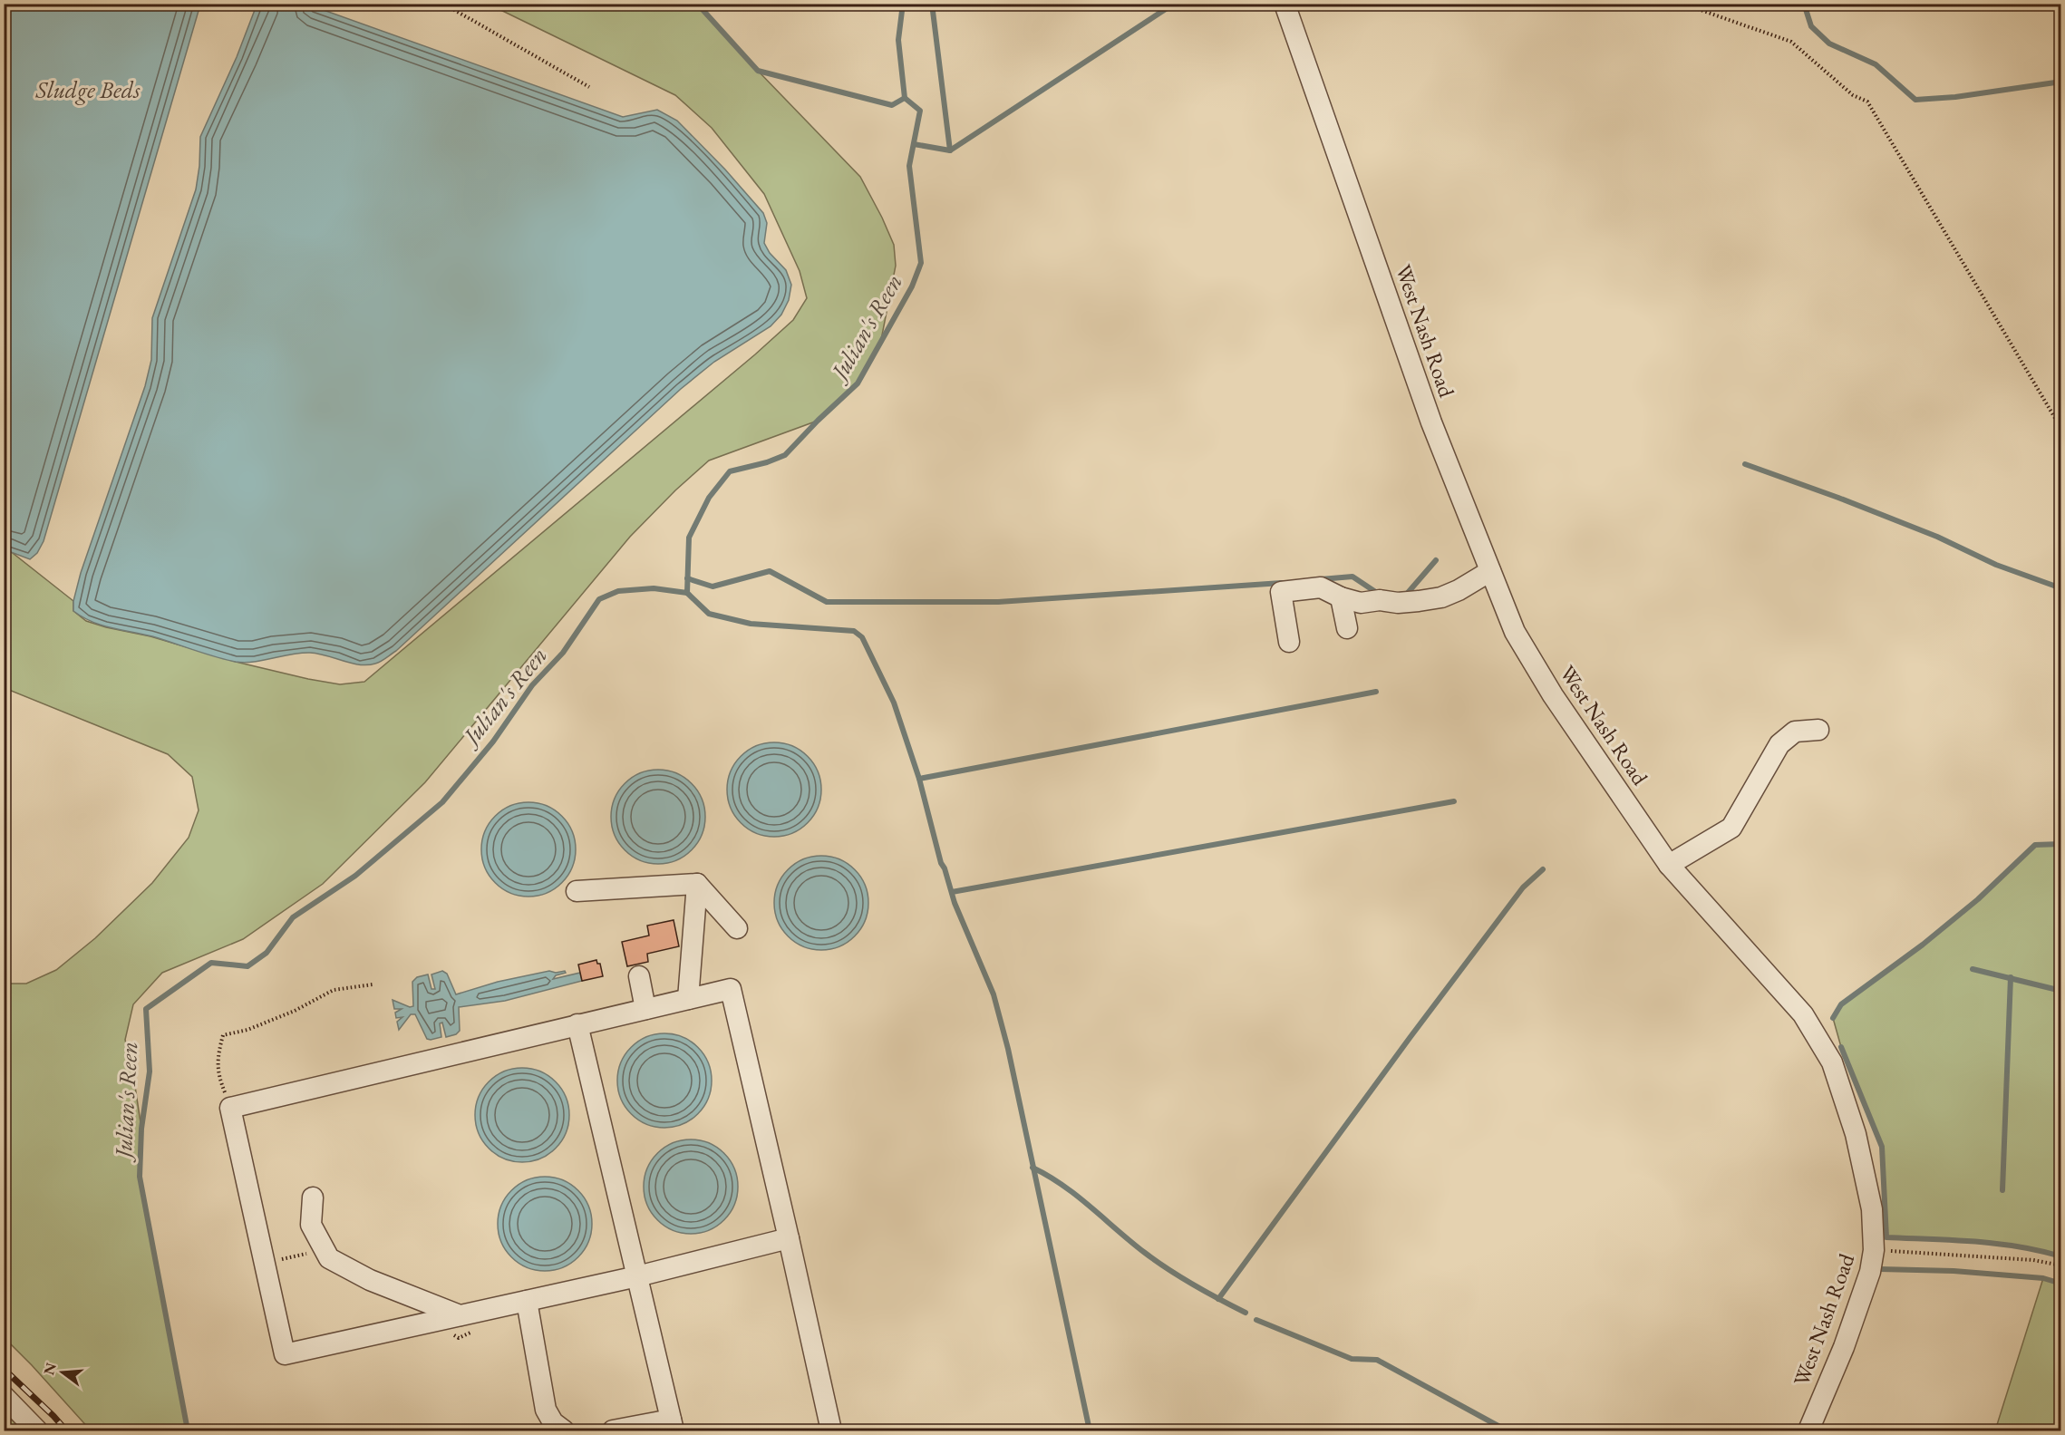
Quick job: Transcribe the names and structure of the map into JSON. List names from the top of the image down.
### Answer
{
  "streets": {
    "street": ["West Nash Road"]
  },
  "water": ["Sludge Beds", "Julian's Reen"],
  "north": "left"
}
